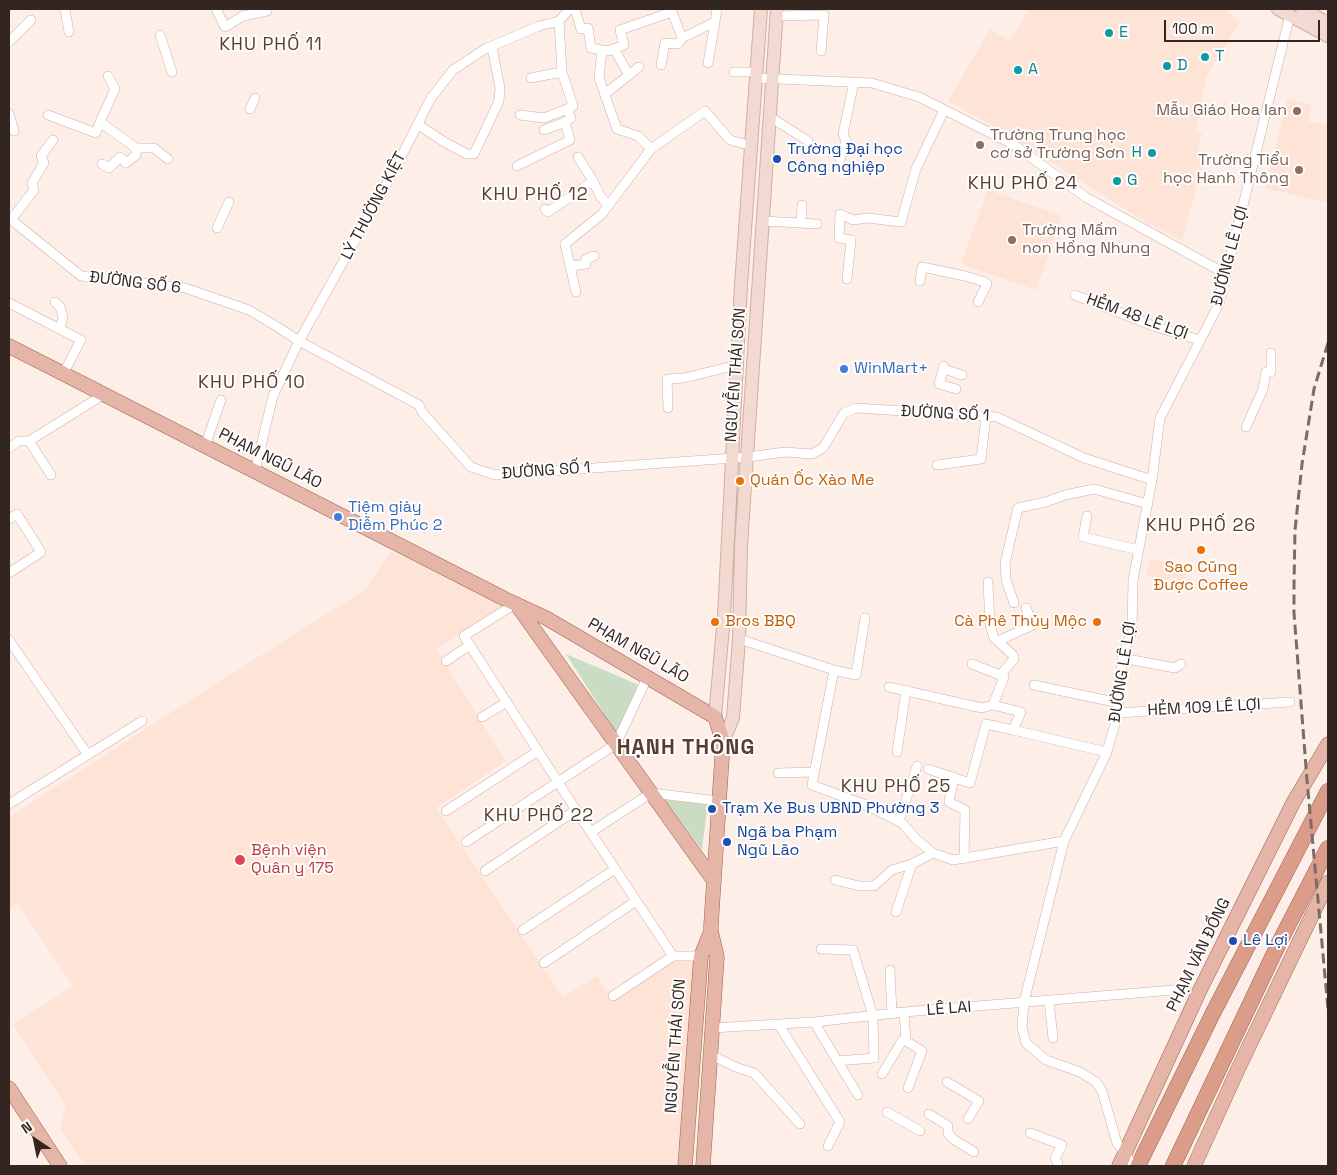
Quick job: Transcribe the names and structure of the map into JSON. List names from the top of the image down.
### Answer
{
  "streets": {
    "main road": ["NGUYỄN THÁI SƠN", "PHẠM NGŨ LÃO", "PHẠM VĂN ĐỒNG"],
    "street": [
      "LÝ THƯỜNG KIỆT",
      "ĐƯỜNG LÊ LỢI",
      "ĐƯỜNG SỐ 6",
      "HẺM 48 LÊ LỢI",
      "ĐƯỜNG SỐ 1",
      "HẺM 109 LÊ LỢI",
      "LÊ LAI"
    ]
  },
  "crossings": [
    ["LÝ THƯỜNG KIỆT", "ĐƯỜNG SỐ 6"],
    ["LÝ THƯỜNG KIỆT", "ĐƯỜNG SỐ 1"],
    ["LÝ THƯỜNG KIỆT", "PHẠM NGŨ LÃO"],
    ["ĐƯỜNG LÊ LỢI", "HẺM 48 LÊ LỢI"],
    ["ĐƯỜNG LÊ LỢI", "ĐƯỜNG SỐ 1"],
    ["ĐƯỜNG LÊ LỢI", "HẺM 109 LÊ LỢI"],
    ["ĐƯỜNG LÊ LỢI", "PHẠM VĂN ĐỒNG"],
    ["ĐƯỜNG LÊ LỢI", "LÊ LAI"],
    ["ĐƯỜNG SỐ 6", "ĐƯỜNG SỐ 1"],
    ["NGUYỄN THÁI SƠN", "ĐƯỜNG SỐ 1"],
    ["NGUYỄN THÁI SƠN", "PHẠM NGŨ LÃO"],
    ["NGUYỄN THÁI SƠN", "LÊ LAI"]
  ],
  "districts": [
    "KHU PHỐ 11",
    "KHU PHỐ 24",
    "KHU PHỐ 12",
    "KHU PHỐ 10",
    "KHU PHỐ 26",
    "HẠNH THÔNG",
    "KHU PHỐ 25",
    "KHU PHỐ 22"
  ],
  "places": [
    "E",
    "T",
    "D",
    "A",
    "Mẫu Giáo Hoa lan",
    "Trường Trung học cơ sở Trường Sơn",
    "H",
    "Trường Đại học Công nghiệp",
    "Trường Tiểu học Hanh Thông",
    "G",
    "Trường Mầm non Hồng Nhung",
    "WinMart+",
    "Quán Ốc Xào Me",
    "Tiệm giày Diễm Phúc 2",
    "Sao Cũng Được Coffee",
    "Bros BBQ",
    "Cà Phê Thủy Mộc",
    "Trạm Xe Bus UBND Phường 3",
    "Ngã ba Phạm Ngũ Lão",
    "Bệnh viện Quân y 175",
    "Lê Lợi"
  ],
  "scale_bar": "100 m",
  "north": "top left"
}
